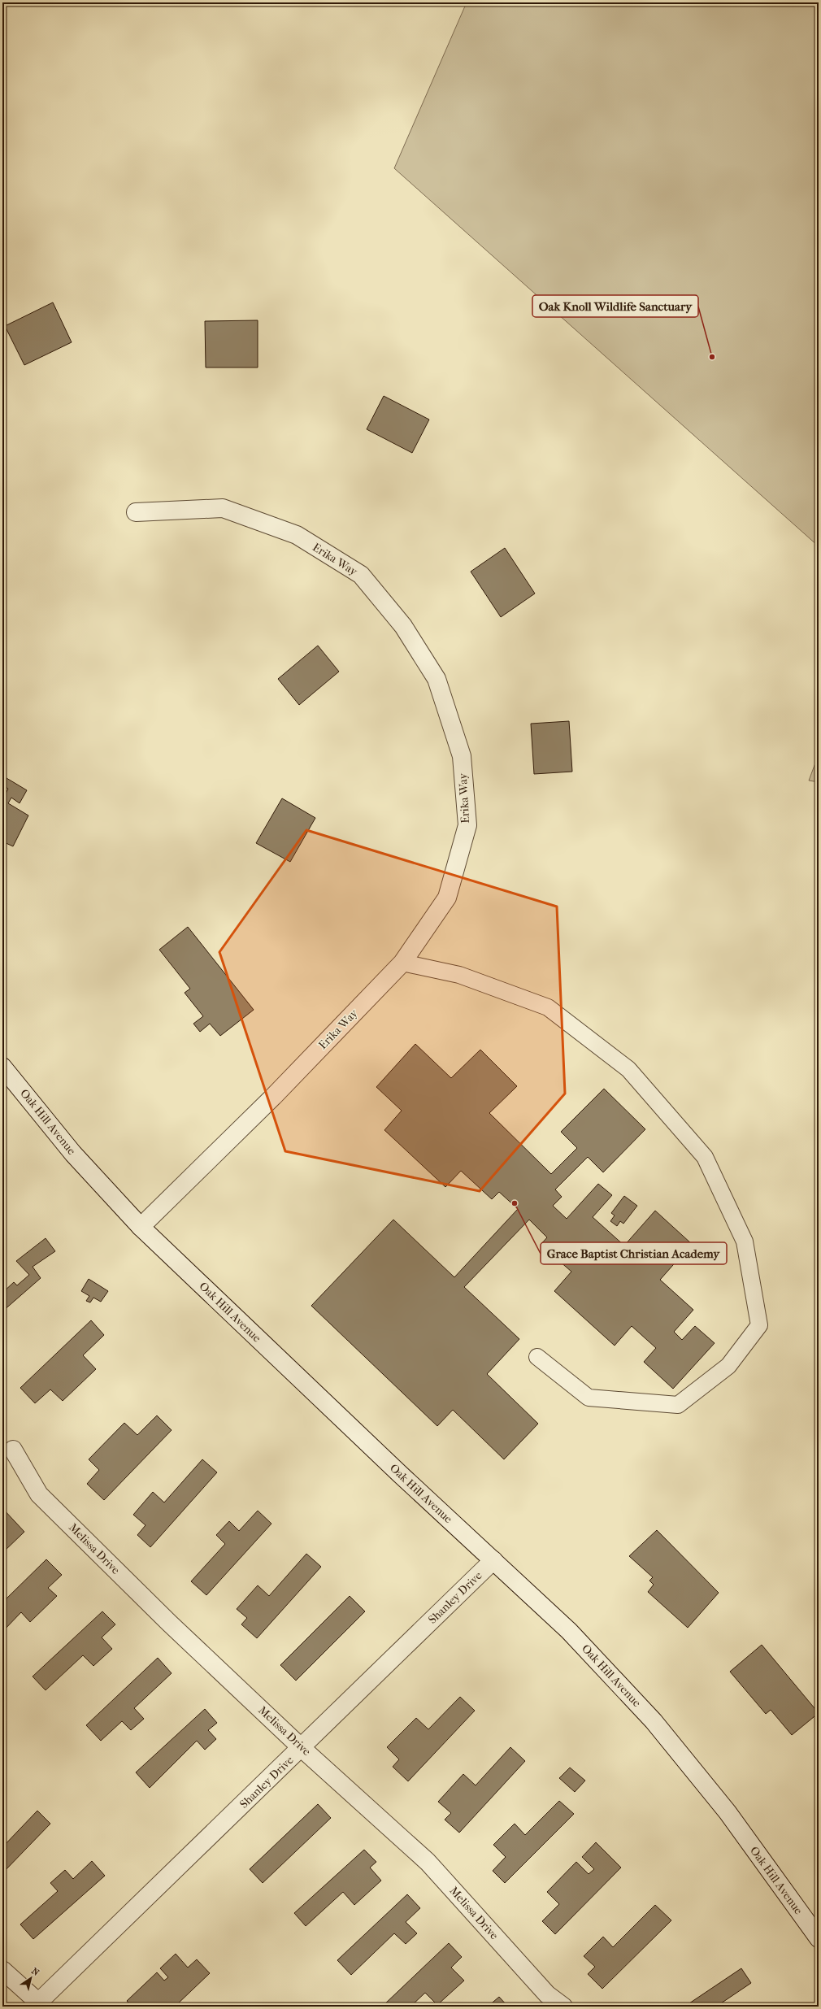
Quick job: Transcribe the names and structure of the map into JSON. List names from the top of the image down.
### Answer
{
  "streets": {
    "street": [
      "Erika Way",
      "Oak Hill Avenue",
      "Melissa Drive",
      "Shanley Drive"
    ]
  },
  "crossings": [
    ["Erika Way", "Oak Hill Avenue"],
    ["Oak Hill Avenue", "Shanley Drive"],
    ["Melissa Drive", "Shanley Drive"]
  ],
  "places": ["Oak Knoll Wildlife Sanctuary", "Grace Baptist Christian Academy"],
  "north": "top right"
}
